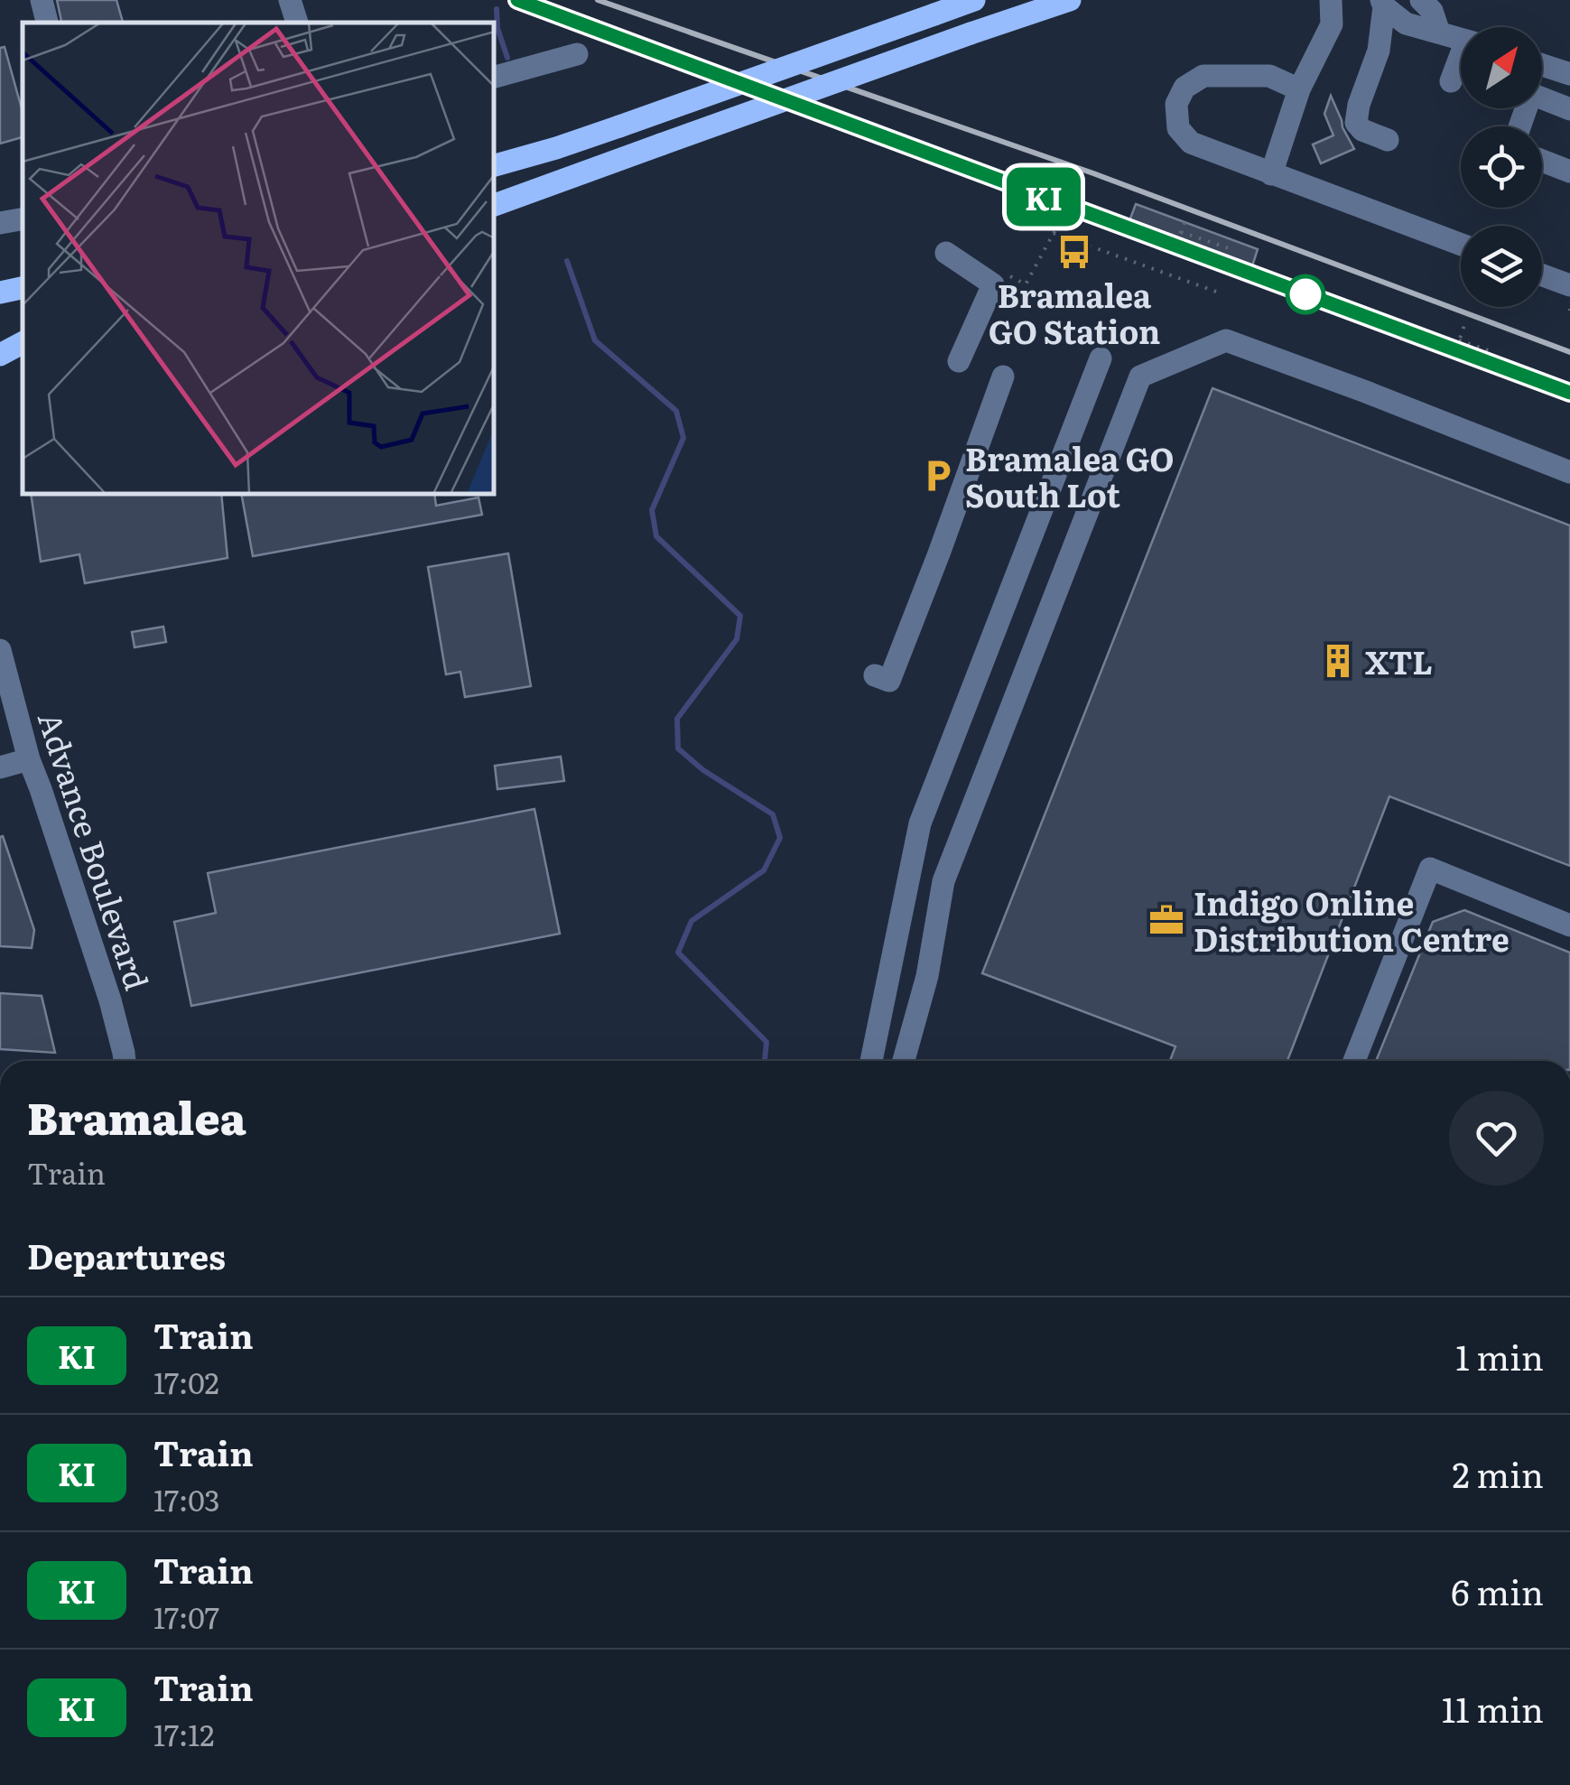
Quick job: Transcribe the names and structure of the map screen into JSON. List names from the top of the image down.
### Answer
{
  "streets": {
    "street": ["Advance Boulevard"]
  },
  "places": {
    "bus stop": ["Bramalea GO Station"],
    "parking": ["Bramalea GO South Lot"],
    "building": ["XTL"],
    "office": ["Indigo Online Distribution Centre"]
  },
  "north": "top right",
  "page": {
    "on_map": "KI",
    "heading": [
      ["Bramalea", "Train"],
      "Departures"
    ],
    "list": [
      {
        "mark": "KI",
        "name": "Train",
        "note": "17:02",
        "value": "1 min"
      },
      {
        "mark": "KI",
        "name": "Train",
        "note": "17:03",
        "value": "2 min"
      },
      {
        "mark": "KI",
        "name": "Train",
        "note": "17:07",
        "value": "6 min"
      },
      {
        "mark": "KI",
        "name": "Train",
        "note": "17:12",
        "value": "11 min"
      }
    ]
  }
}
